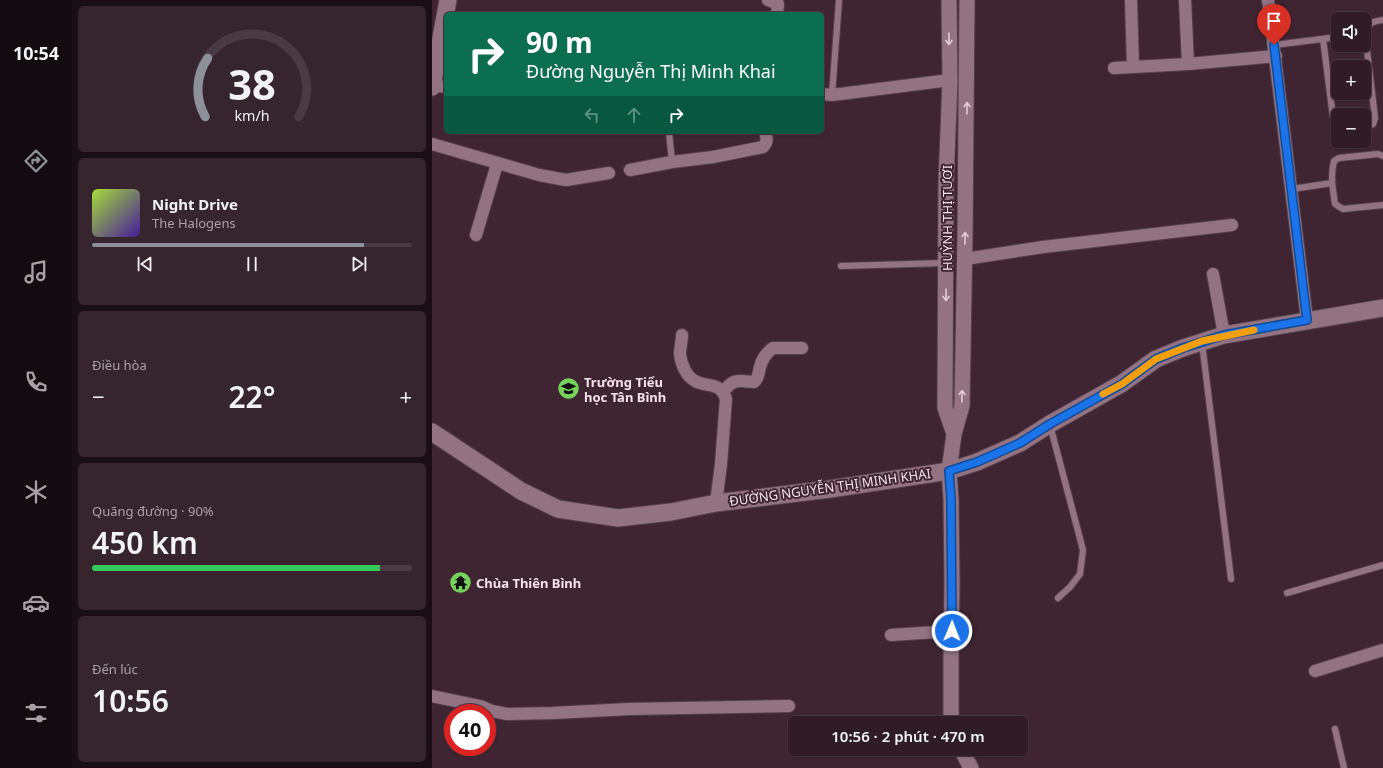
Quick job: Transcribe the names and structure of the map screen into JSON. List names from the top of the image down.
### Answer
{
  "streets": {
    "main road": ["ĐƯỜNG NGUYỄN THỊ MINH KHAI"],
    "street": ["HUỲNH THỊ TƯƠI"]
  },
  "crossings": [
    ["HUỲNH THỊ TƯƠI", "ĐƯỜNG NGUYỄN THỊ MINH KHAI"]
  ],
  "places": {
    "school or university": ["Trường Tiểu học Tân Bình"],
    "temple": ["Chùa Thiên Bình"]
  },
  "page": {
    "tabs": "10:54",
    "map_buttons": ["+", "−"],
    "turn": ["90 m", "Đường Nguyễn Thị Minh Khai"],
    "song": ["Night Drive", "The Halogens"],
    "tile": [
      "Điều hòa",
      ["Quãng đường · 90%", "450 km"],
      ["Đến lúc", "10:56"]
    ],
    "heat": ["−", "22°", "+"],
    "limit": "40",
    "trip": "10:56 · 2 phút · 470 m",
    "gauge": ["38", "km/h"]
  }
}
